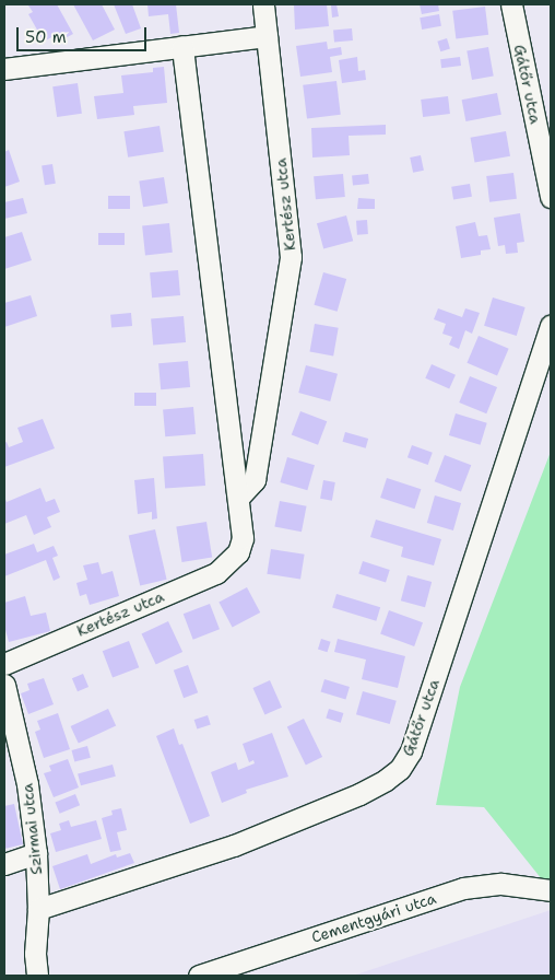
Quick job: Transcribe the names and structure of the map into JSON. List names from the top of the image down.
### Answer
{
  "streets": {
    "street": [
      "Gátőr utca",
      "Kertész utca",
      "Szirmai utca",
      "Cementgyári utca"
    ]
  },
  "crossings": [
    ["Gátőr utca", "Szirmai utca"]
  ],
  "scale_bar": "50 m"
}
